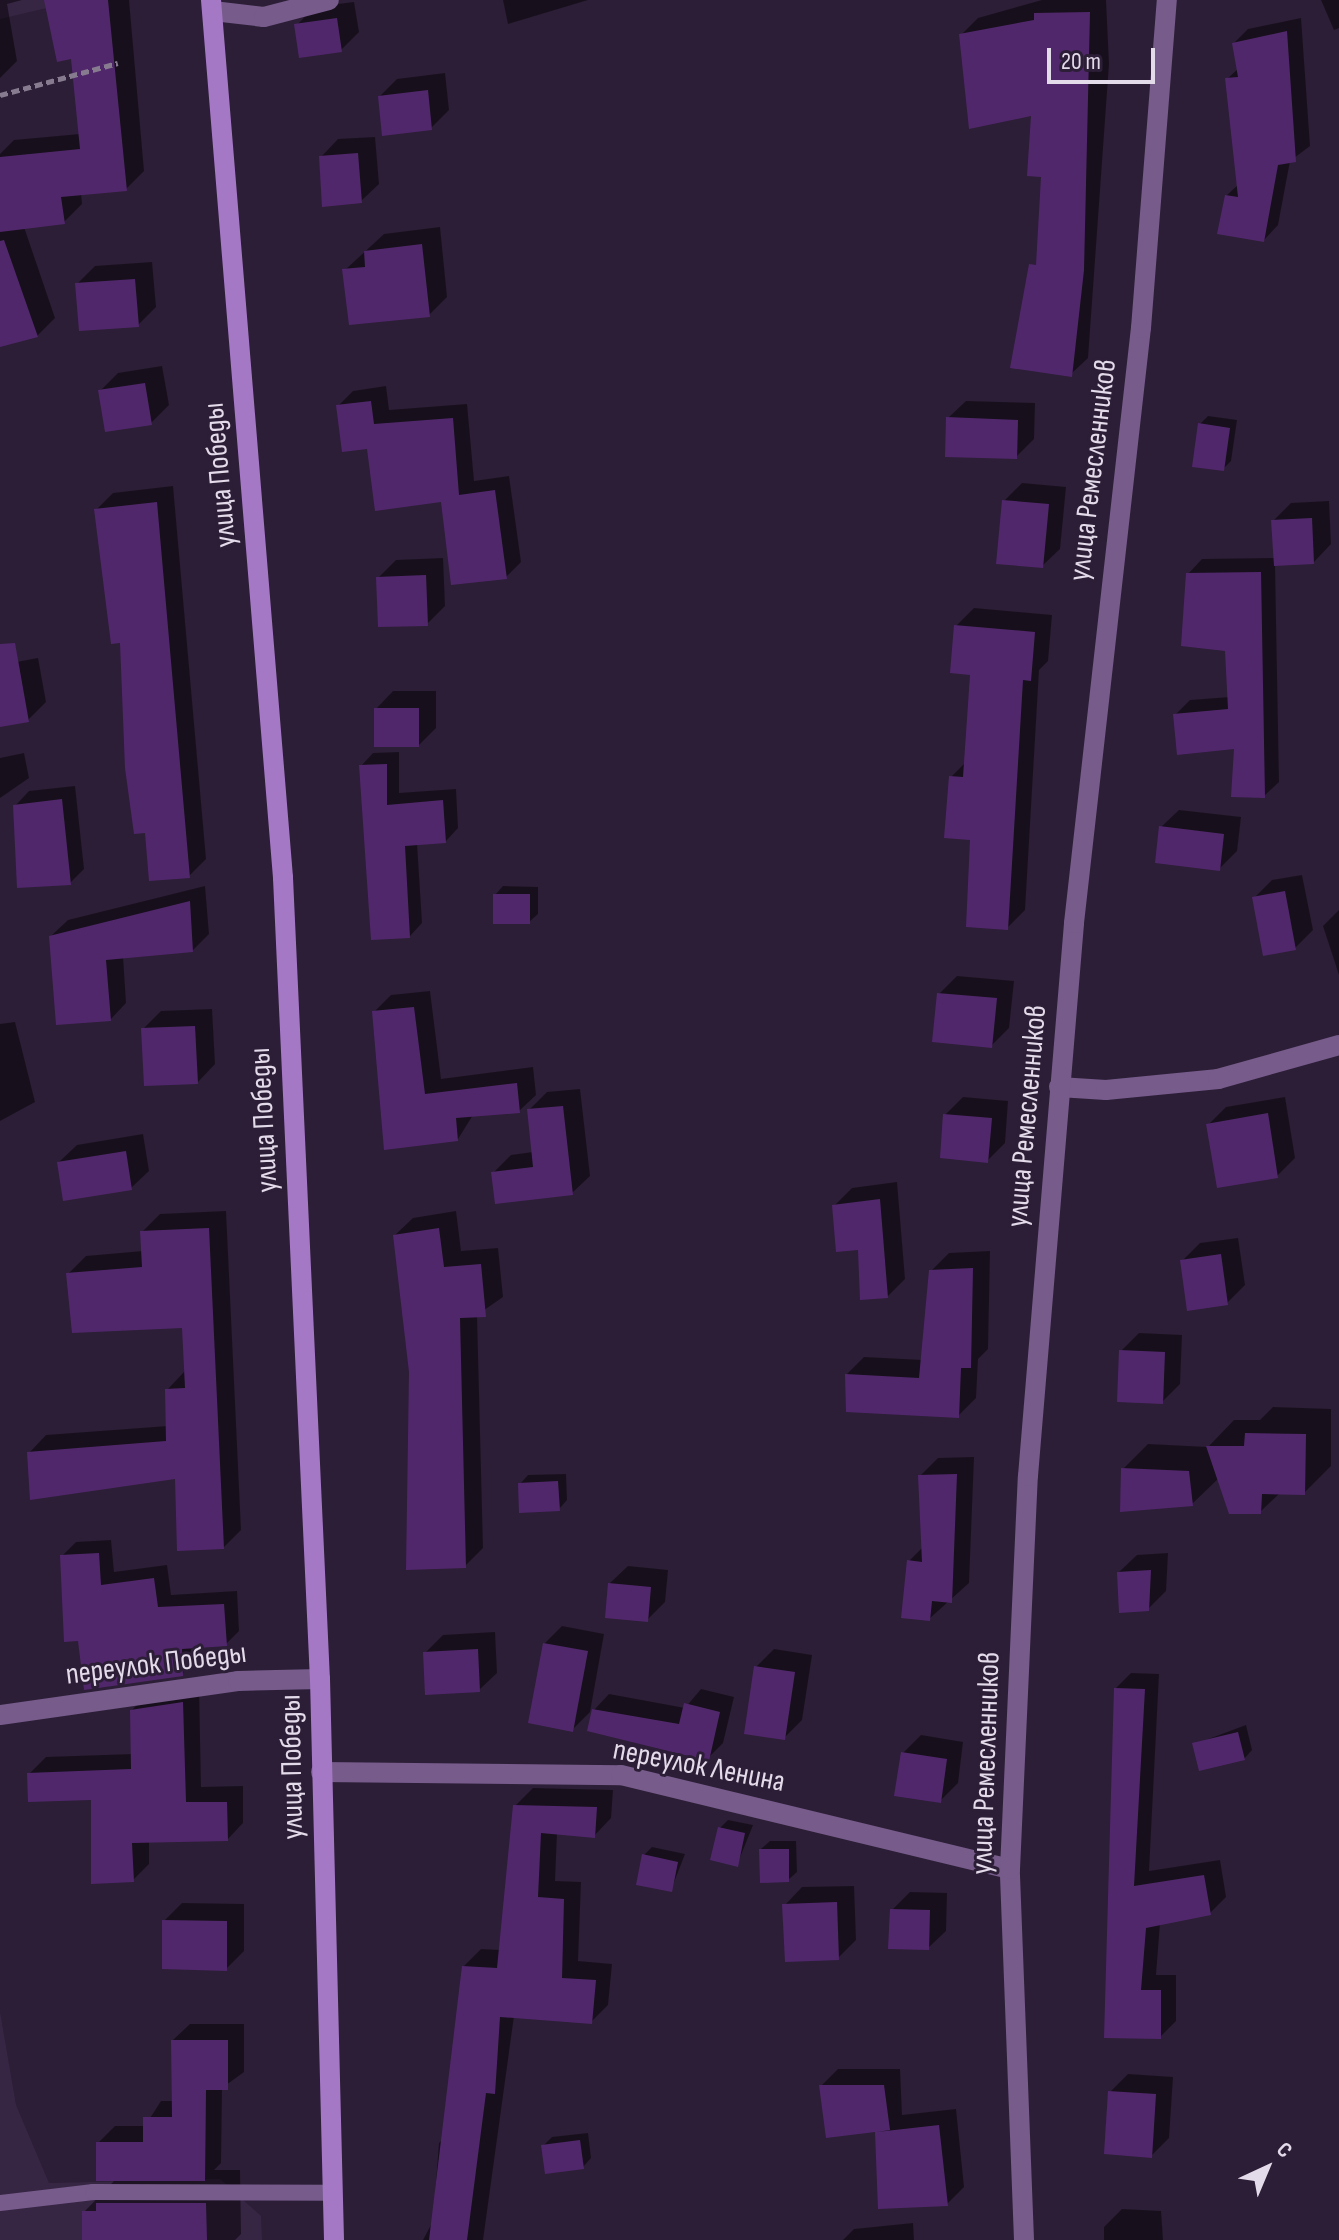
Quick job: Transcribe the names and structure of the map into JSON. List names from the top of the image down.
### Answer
{
  "streets": {
    "main road": ["улица Победы"],
    "street": ["улица Ремесленников", "переулок Победы", "переулок Ленина"]
  },
  "crossings": [
    ["улица Ремесленников", "переулок Ленина"],
    ["улица Победы", "переулок Победы"],
    ["улица Победы", "переулок Ленина"]
  ],
  "scale_bar": "20 m",
  "north": "top right"
}
